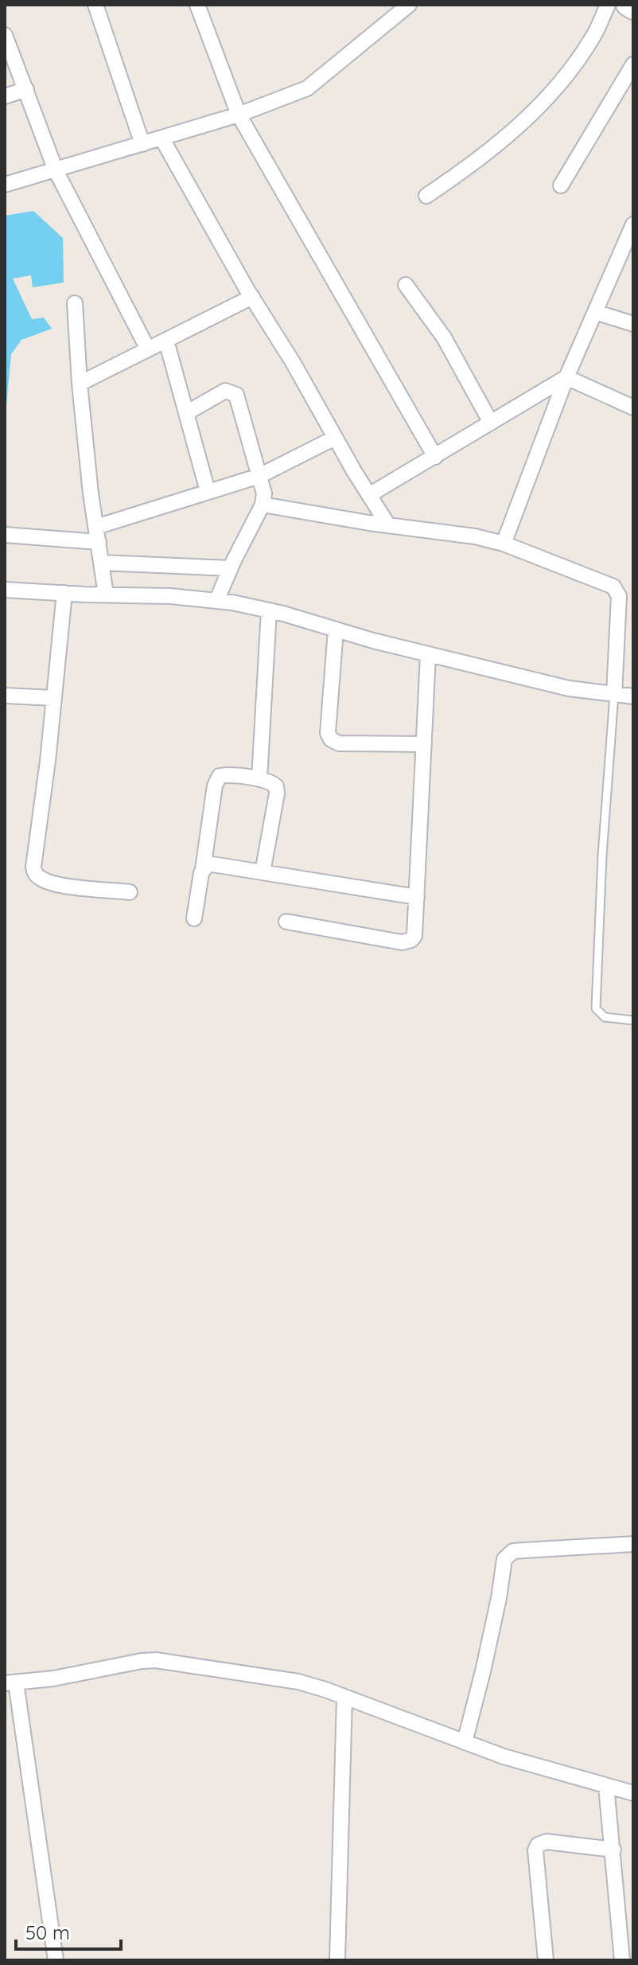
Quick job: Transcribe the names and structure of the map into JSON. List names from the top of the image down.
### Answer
{
  "scale_bar": "50 m"
}
